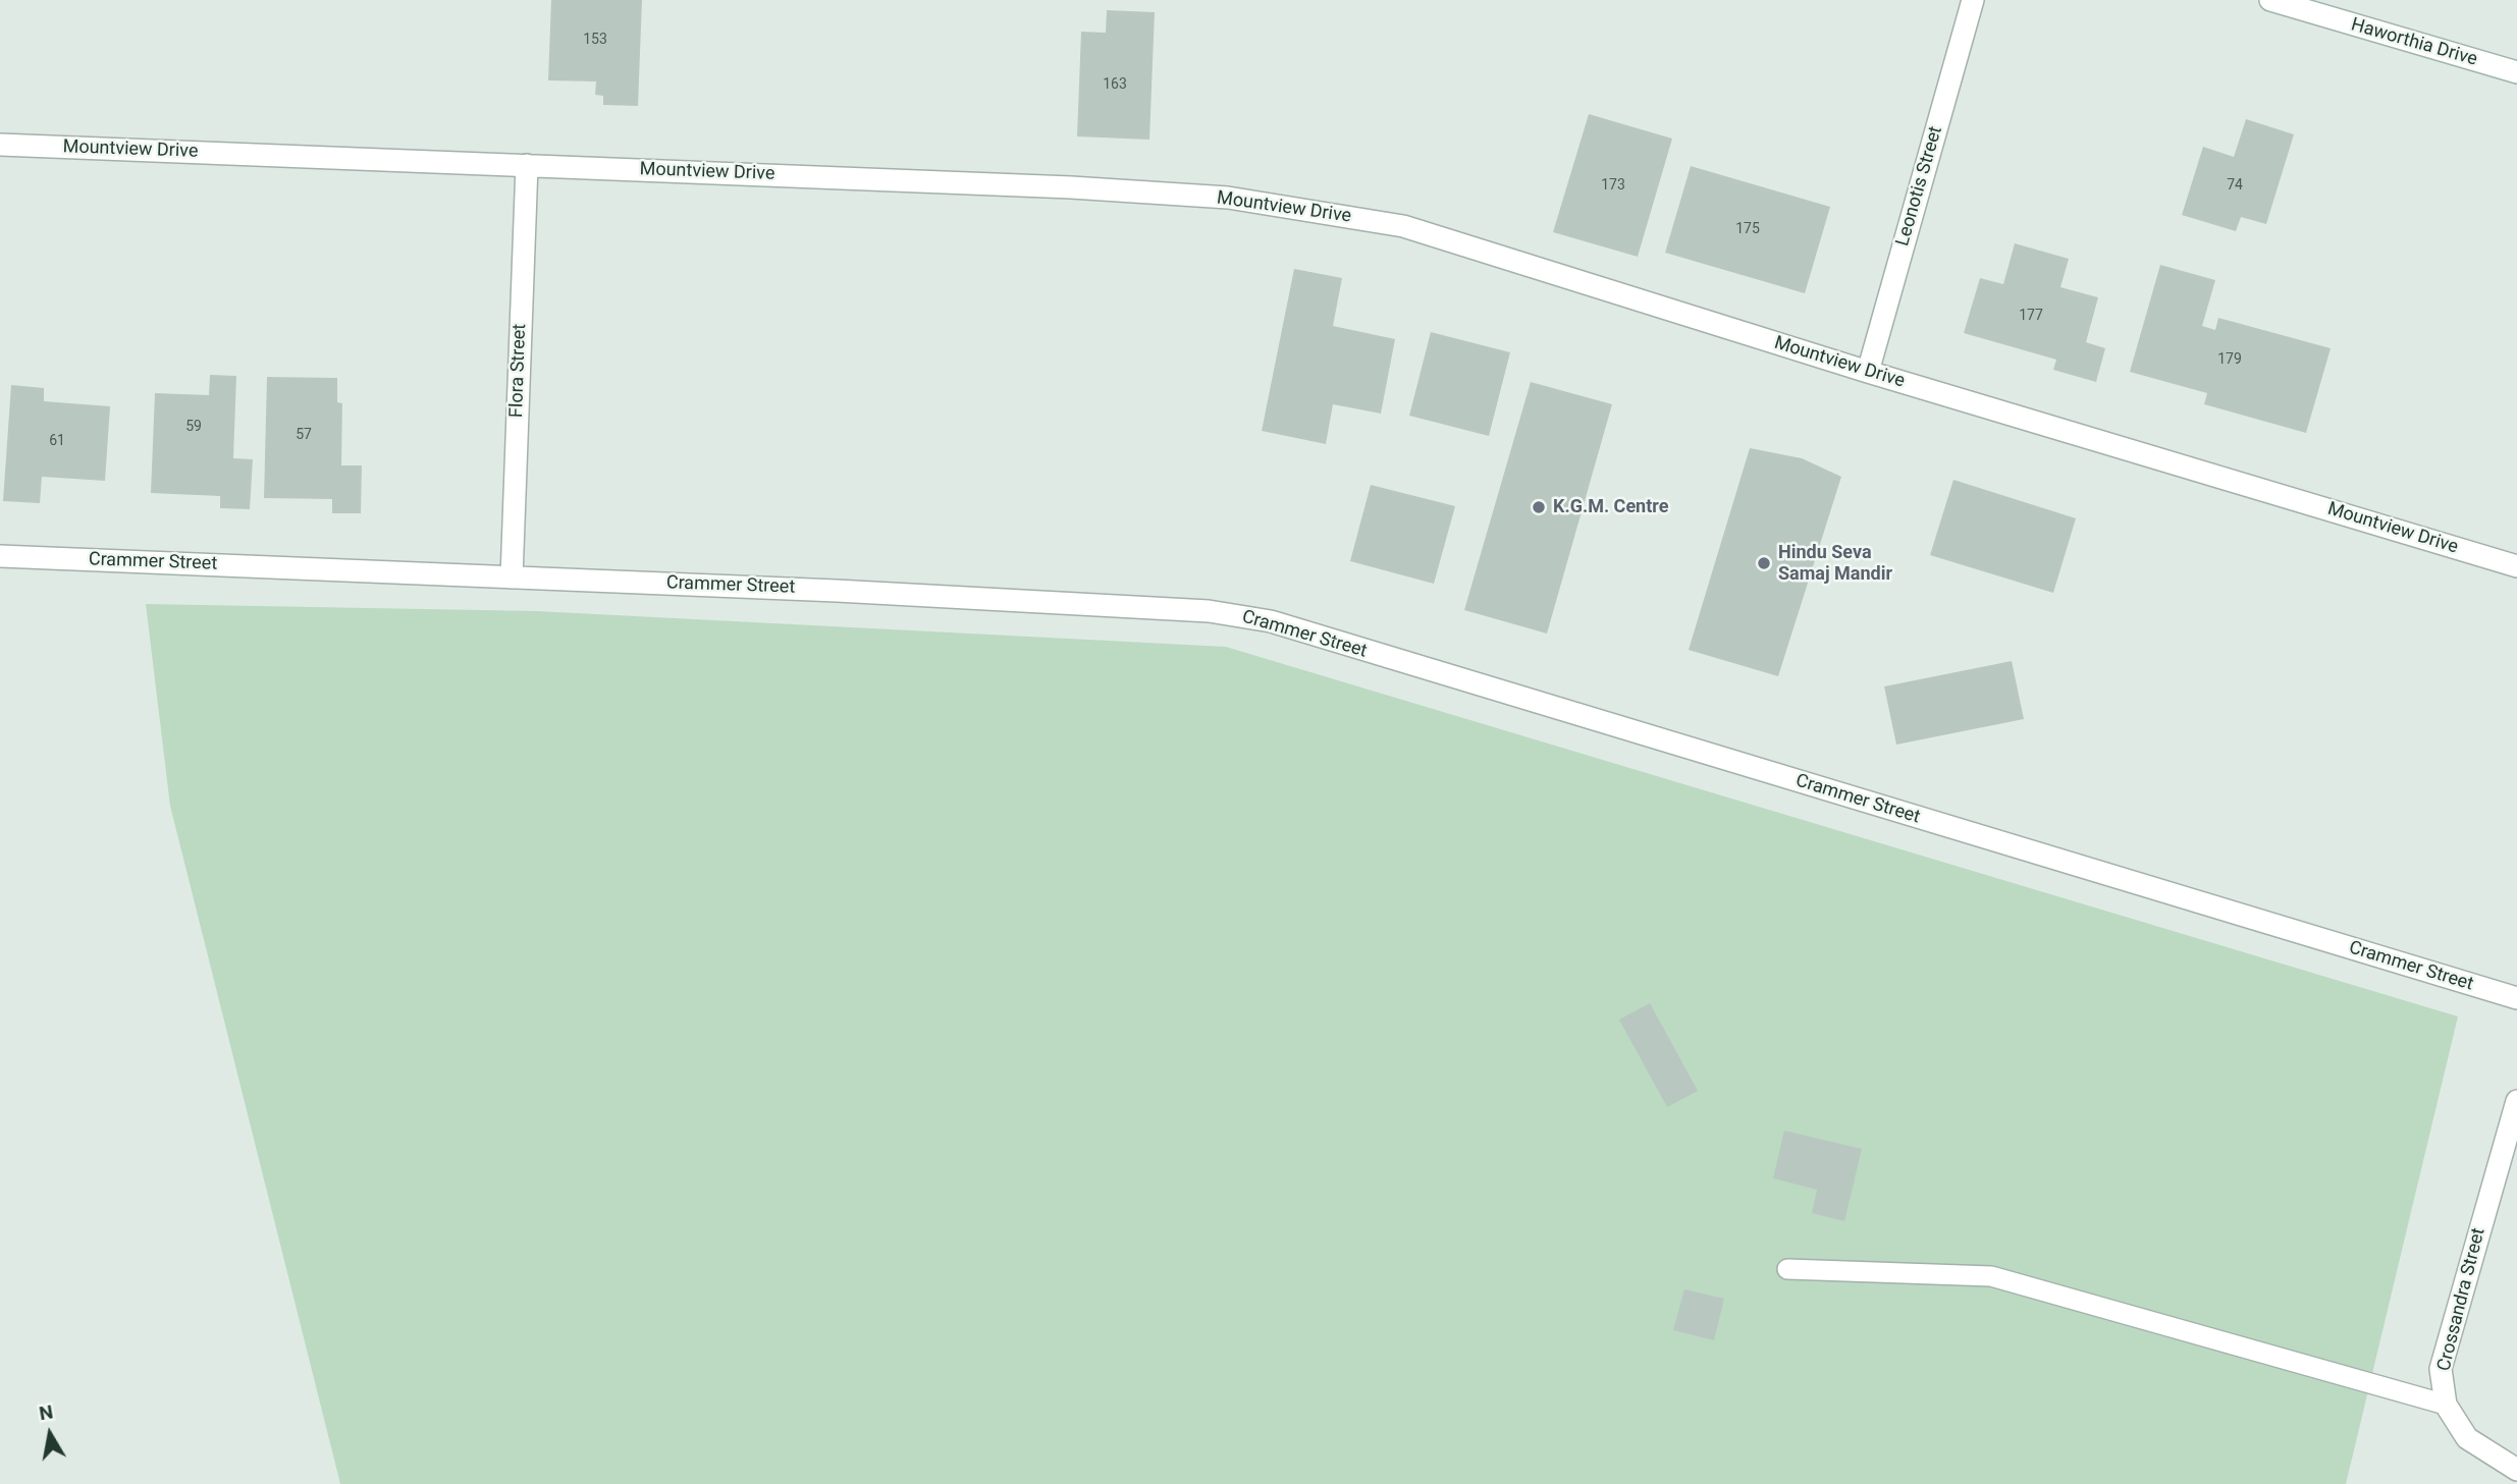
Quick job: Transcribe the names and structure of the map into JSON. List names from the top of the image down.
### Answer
{
  "streets": {
    "street": [
      "Haworthia Drive",
      "Mountview Drive",
      "Leonotis Street",
      "Flora Street",
      "Crammer Street",
      "Crossandra Street"
    ]
  },
  "crossings": [
    ["Mountview Drive", "Leonotis Street"],
    ["Mountview Drive", "Flora Street"],
    ["Flora Street", "Crammer Street"]
  ],
  "places": ["K.G.M. Centre", "Hindu Seva Samaj Mandir"],
  "house_numbers": [
    "153",
    "163",
    "173",
    "74",
    "175",
    "177",
    "179",
    "59",
    "57",
    "61"
  ],
  "north": "top"
}
